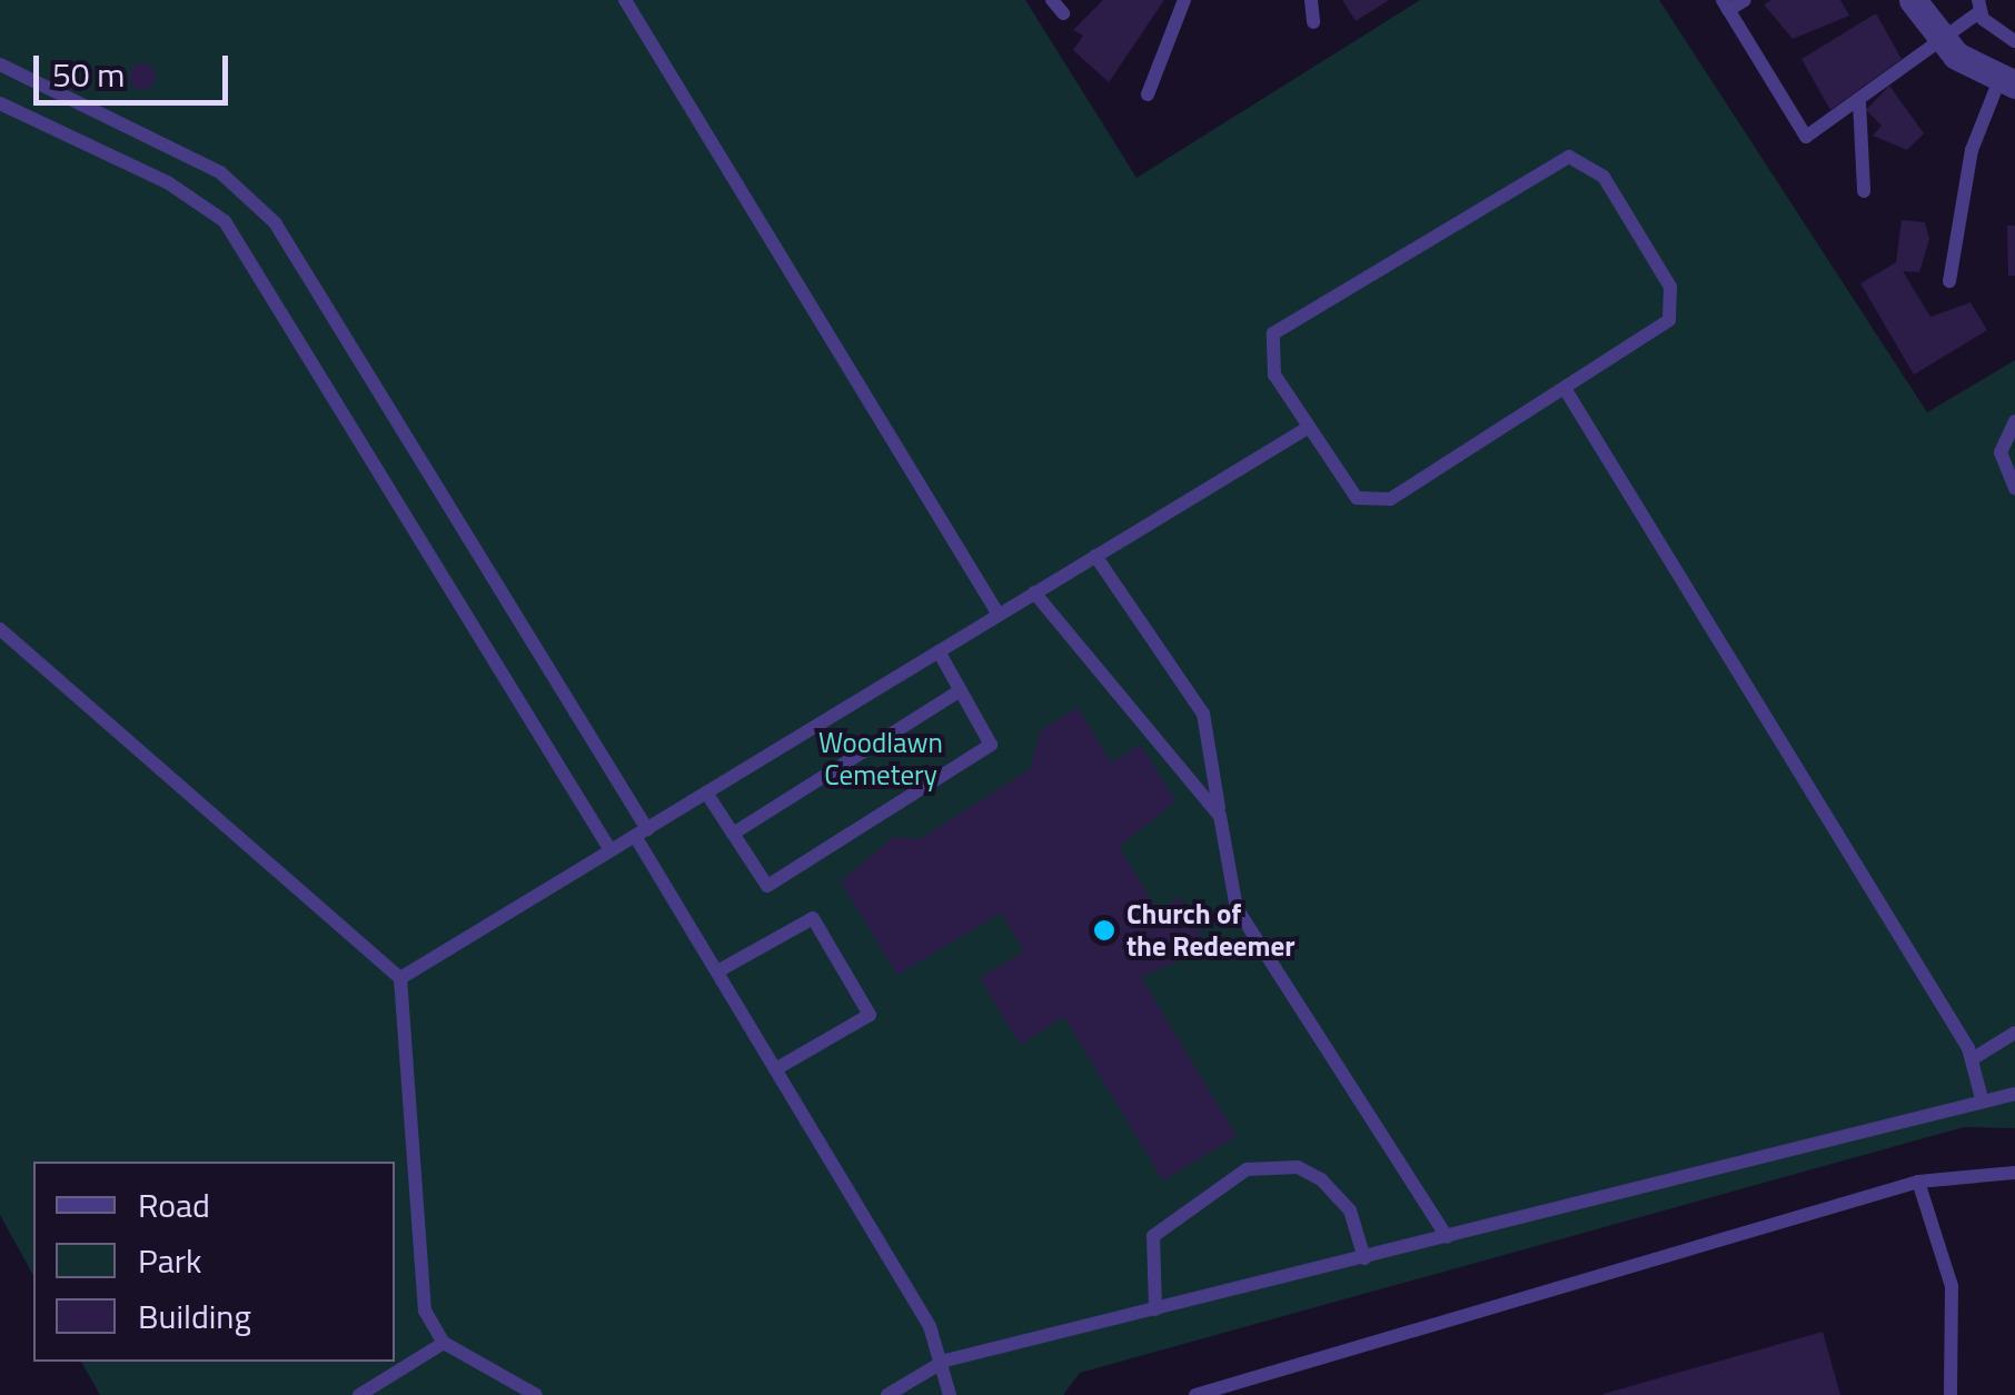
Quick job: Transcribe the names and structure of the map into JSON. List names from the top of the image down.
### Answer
{
  "parks": ["Woodlawn Cemetery"],
  "places": ["Church of the Redeemer"],
  "legend": ["Road", "Park", "Building"],
  "scale_bar": "50 m"
}
